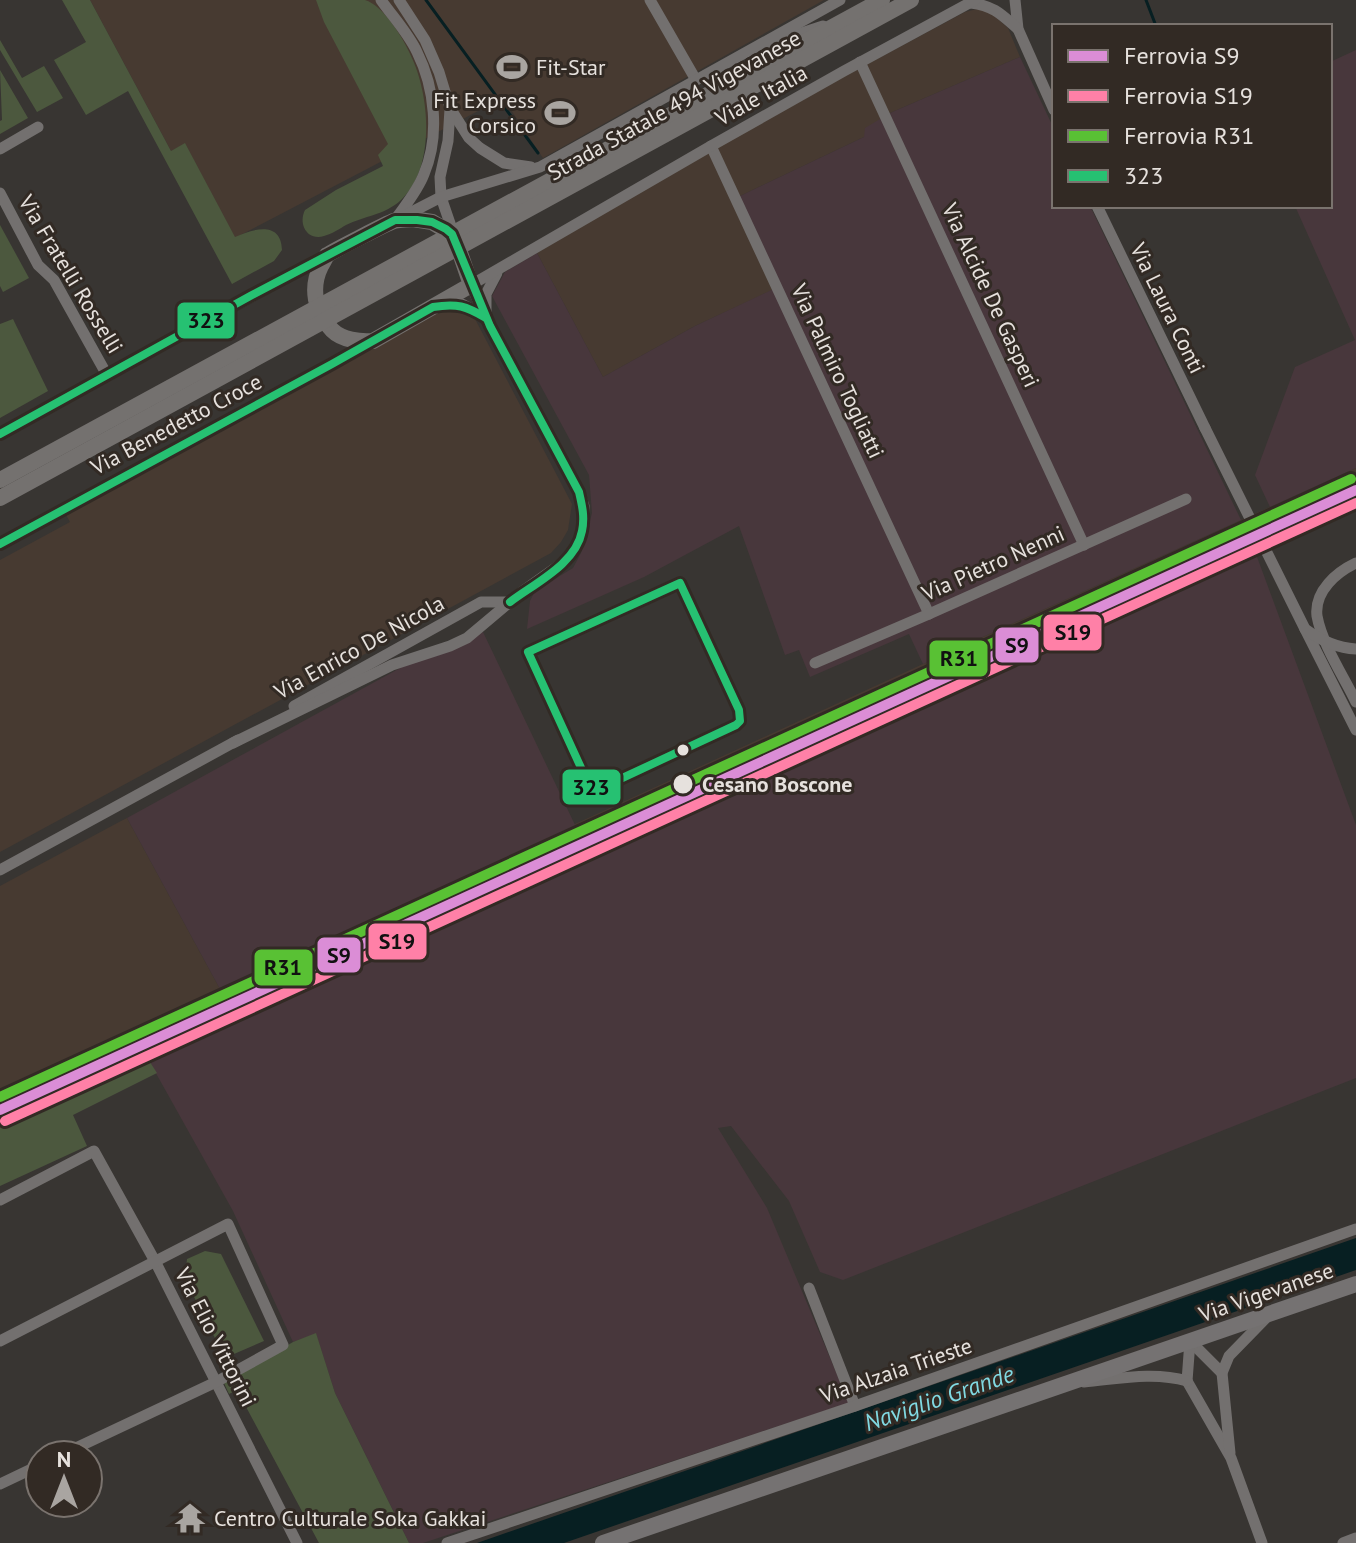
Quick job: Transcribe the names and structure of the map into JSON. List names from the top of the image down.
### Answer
{
  "streets": {
    "main road": ["Strada Statale 494 Vigevanese", "Via Benedetto Croce", "Via Vigevanese"],
    "street": [
      "Viale Italia",
      "Via Fratelli Rosselli",
      "Via Alcide De Gasperi",
      "Via Laura Conti",
      "Via Palmiro Togliatti",
      "Via Pietro Nenni",
      "Via Enrico De Nicola",
      "Via Elio Vittorini",
      "Via Alzaia Trieste"
    ]
  },
  "crossings": [
    ["Viale Italia", "Strada Statale 494 Vigevanese"],
    ["Viale Italia", "Via Alcide De Gasperi"],
    ["Viale Italia", "Via Palmiro Togliatti"],
    ["Viale Italia", "Via Benedetto Croce"],
    ["Via Alcide De Gasperi", "Via Pietro Nenni"],
    ["Via Palmiro Togliatti", "Via Pietro Nenni"],
    ["Via Benedetto Croce", "Via Enrico De Nicola"]
  ],
  "water": ["Naviglio Grande"],
  "places": {
    "sports": ["Fit-Star", "Fit Express Corsico"],
    "other": ["Cesano Boscone"],
    "temple": ["Centro Culturale Soka Gakkai"]
  },
  "lines": [
    "transit line 323",
    "rail line R31",
    "rail line S9",
    "rail line S19"
  ],
  "legend": [
    "Ferrovia S9",
    "Ferrovia S19",
    "Ferrovia R31",
    "323"
  ],
  "north": "top"
}
